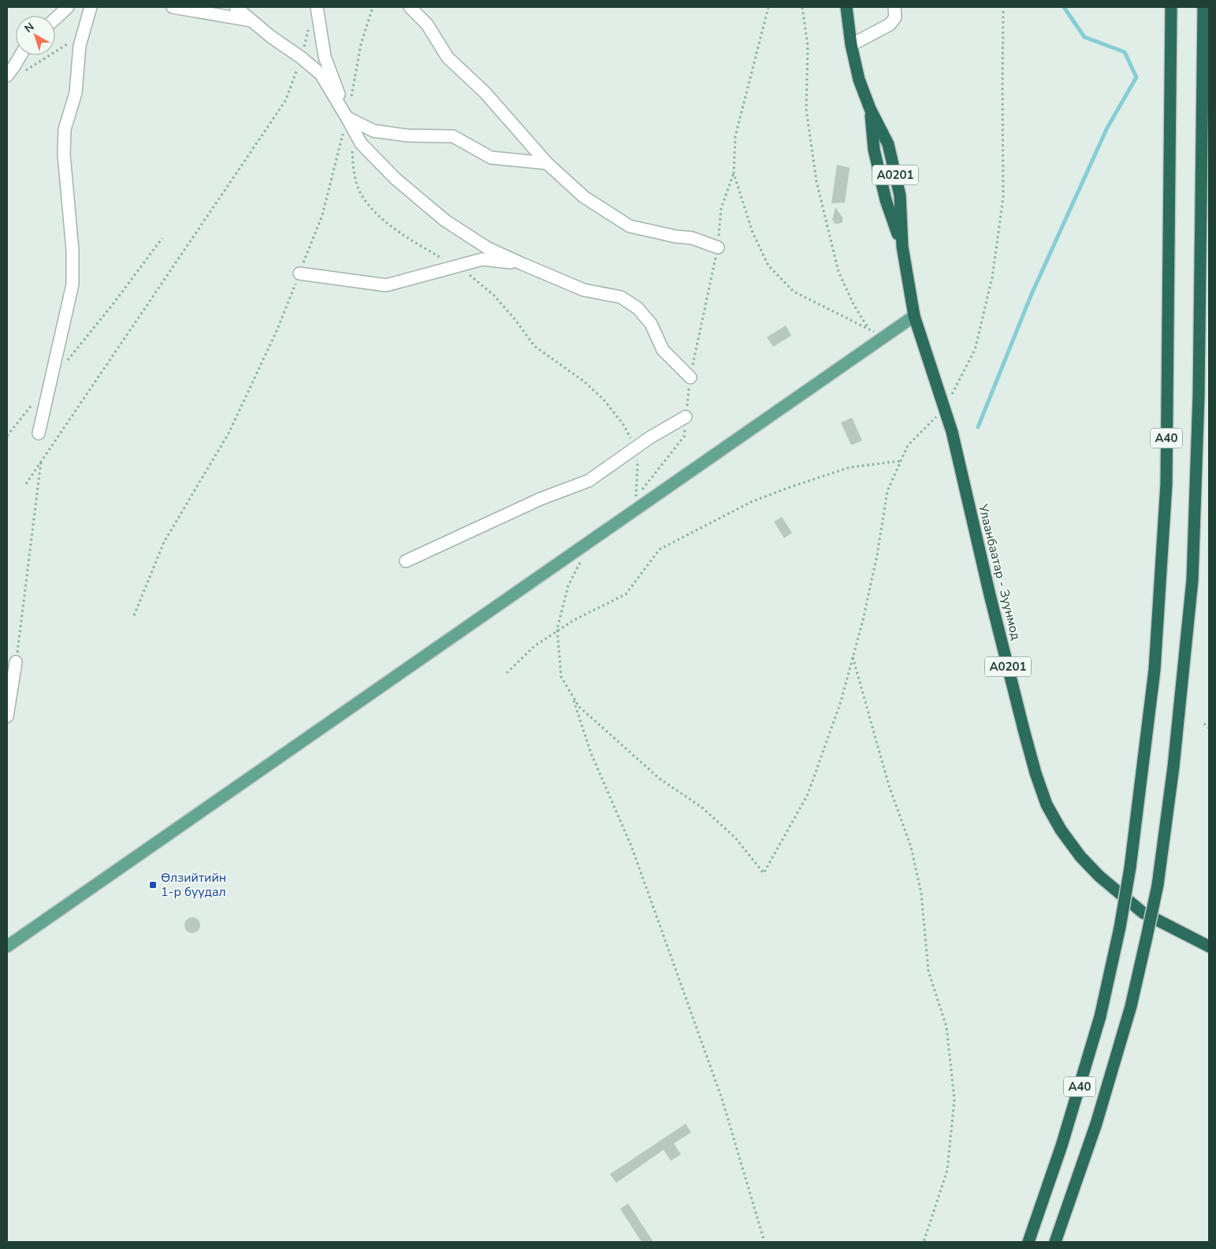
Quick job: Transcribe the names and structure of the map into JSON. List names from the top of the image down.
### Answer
{
  "streets": {
    "highway": ["A0201", "A40", "Улаанбаатар - Зуунмод"]
  },
  "crossings": [
    ["A0201", "Улаанбаатар - Зуунмод"]
  ],
  "places": {
    "transit": ["Өлзийтийн 1-р буудал"]
  },
  "north": "top left"
}
